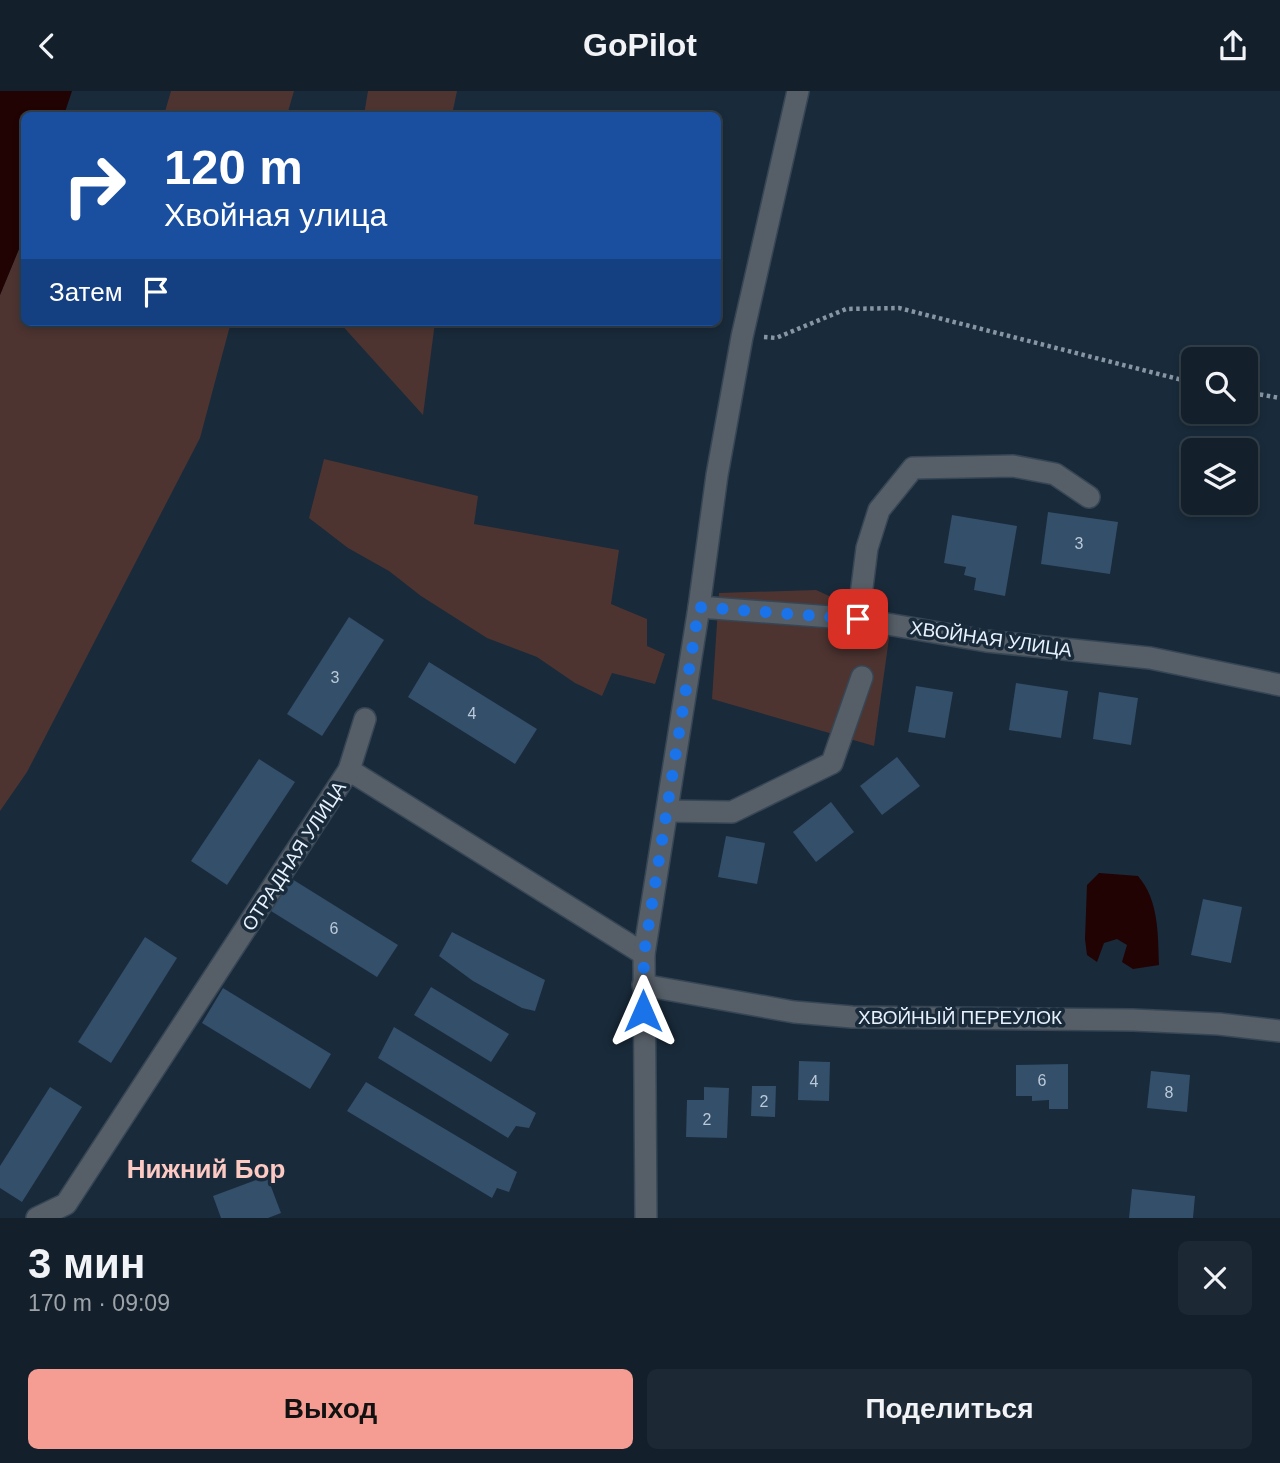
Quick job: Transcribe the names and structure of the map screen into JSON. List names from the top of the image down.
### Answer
{
  "streets": {
    "street": ["ХВОЙНАЯ УЛИЦА", "ОТРАДНАЯ УЛИЦА", "ХВОЙНЫЙ ПЕРЕУЛОК"]
  },
  "districts": ["Нижний Бор"],
  "house_numbers": [
    "3",
    "3",
    "4",
    "6",
    "6",
    "4",
    "8",
    "2",
    "2"
  ],
  "page": {
    "header": "GoPilot",
    "turn": ["120 m", "Хвойная улица"],
    "then": "Затем",
    "heading": ["3 мин", "170 m · 09:09"],
    "buttons": ["Выход", "Поделиться"]
  }
}
